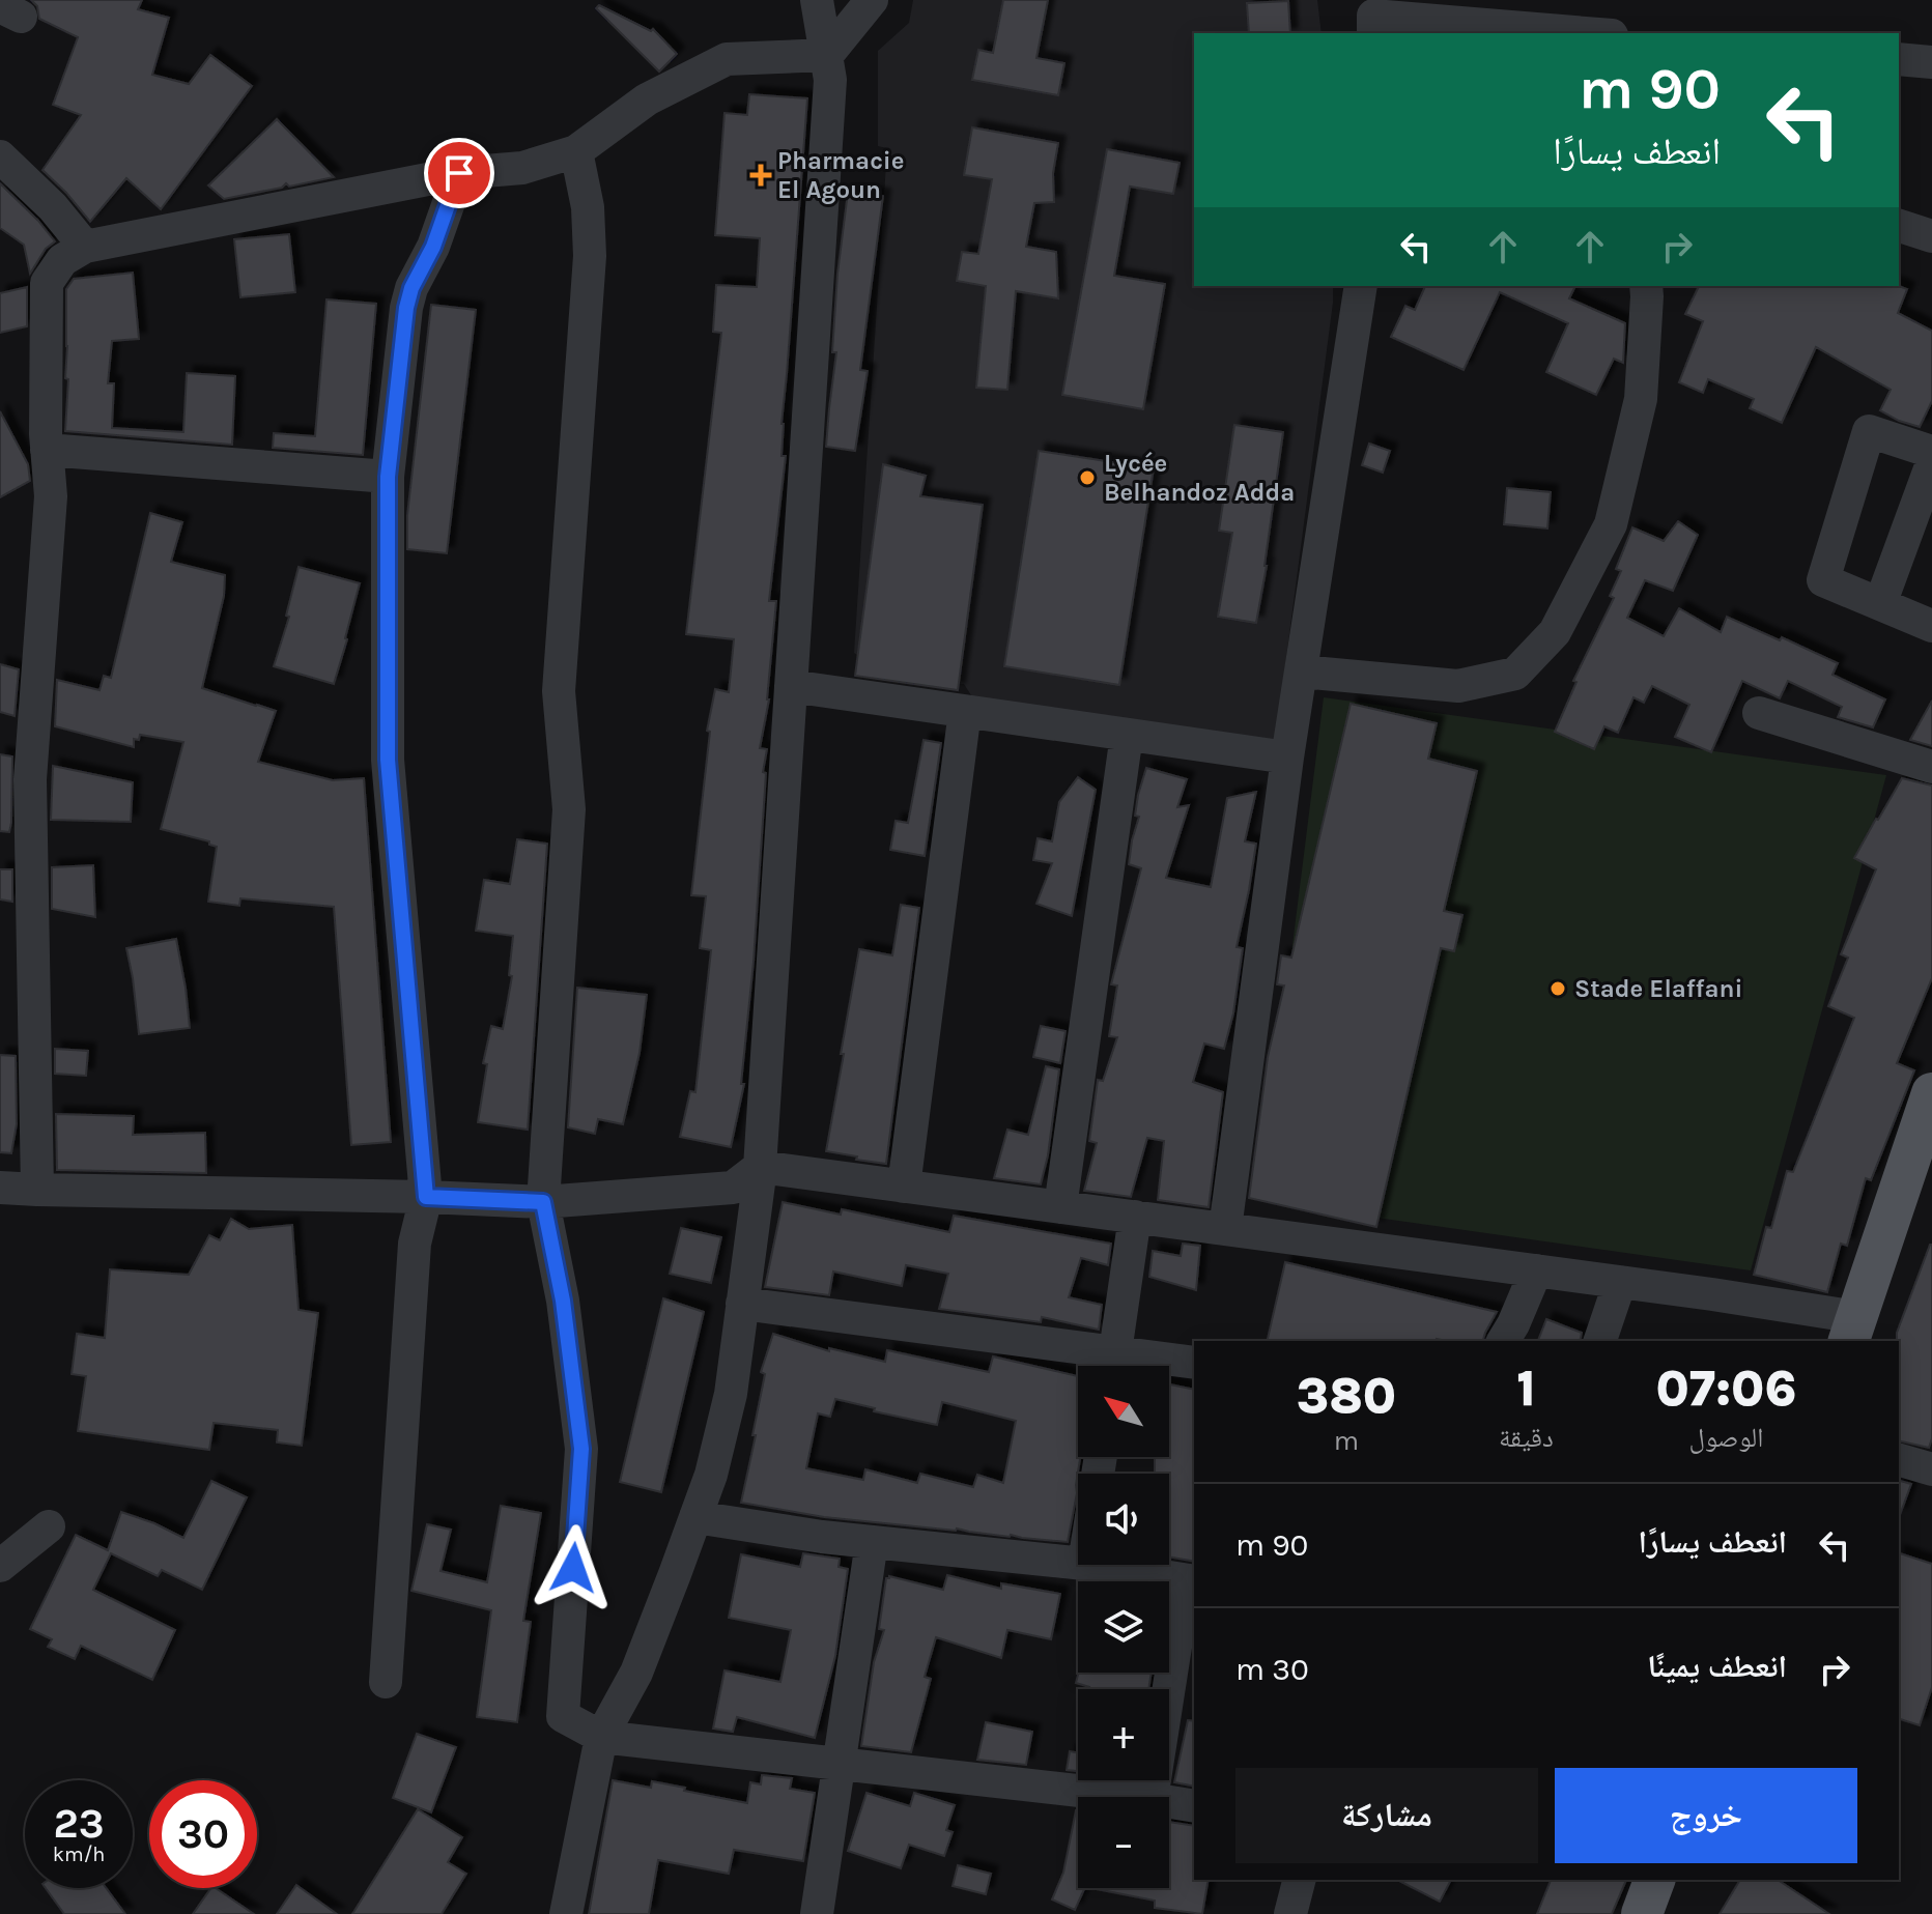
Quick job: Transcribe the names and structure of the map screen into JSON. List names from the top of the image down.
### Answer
{
  "places": {
    "health": ["Pharmacie El Agoun"],
    "other": ["Lycée Belhandoz Adda", "Stade Elaffani"]
  },
  "north": "top left",
  "page": {
    "turn": ["90 m", "انعطف يسارًا"],
    "eta": [
      "07:06",
      "الوصول",
      "1",
      "دقيقة",
      "380",
      "m"
    ],
    "map_buttons": ["+", "−"],
    "list": [
      {
        "name": "انعطف يسارًا",
        "value": "90 m"
      },
      {
        "name": "انعطف يمينًا",
        "value": "30 m"
      }
    ],
    "buttons": ["خروج", "مشاركة"],
    "speed": "23 km/h",
    "limit": "30"
  }
}
